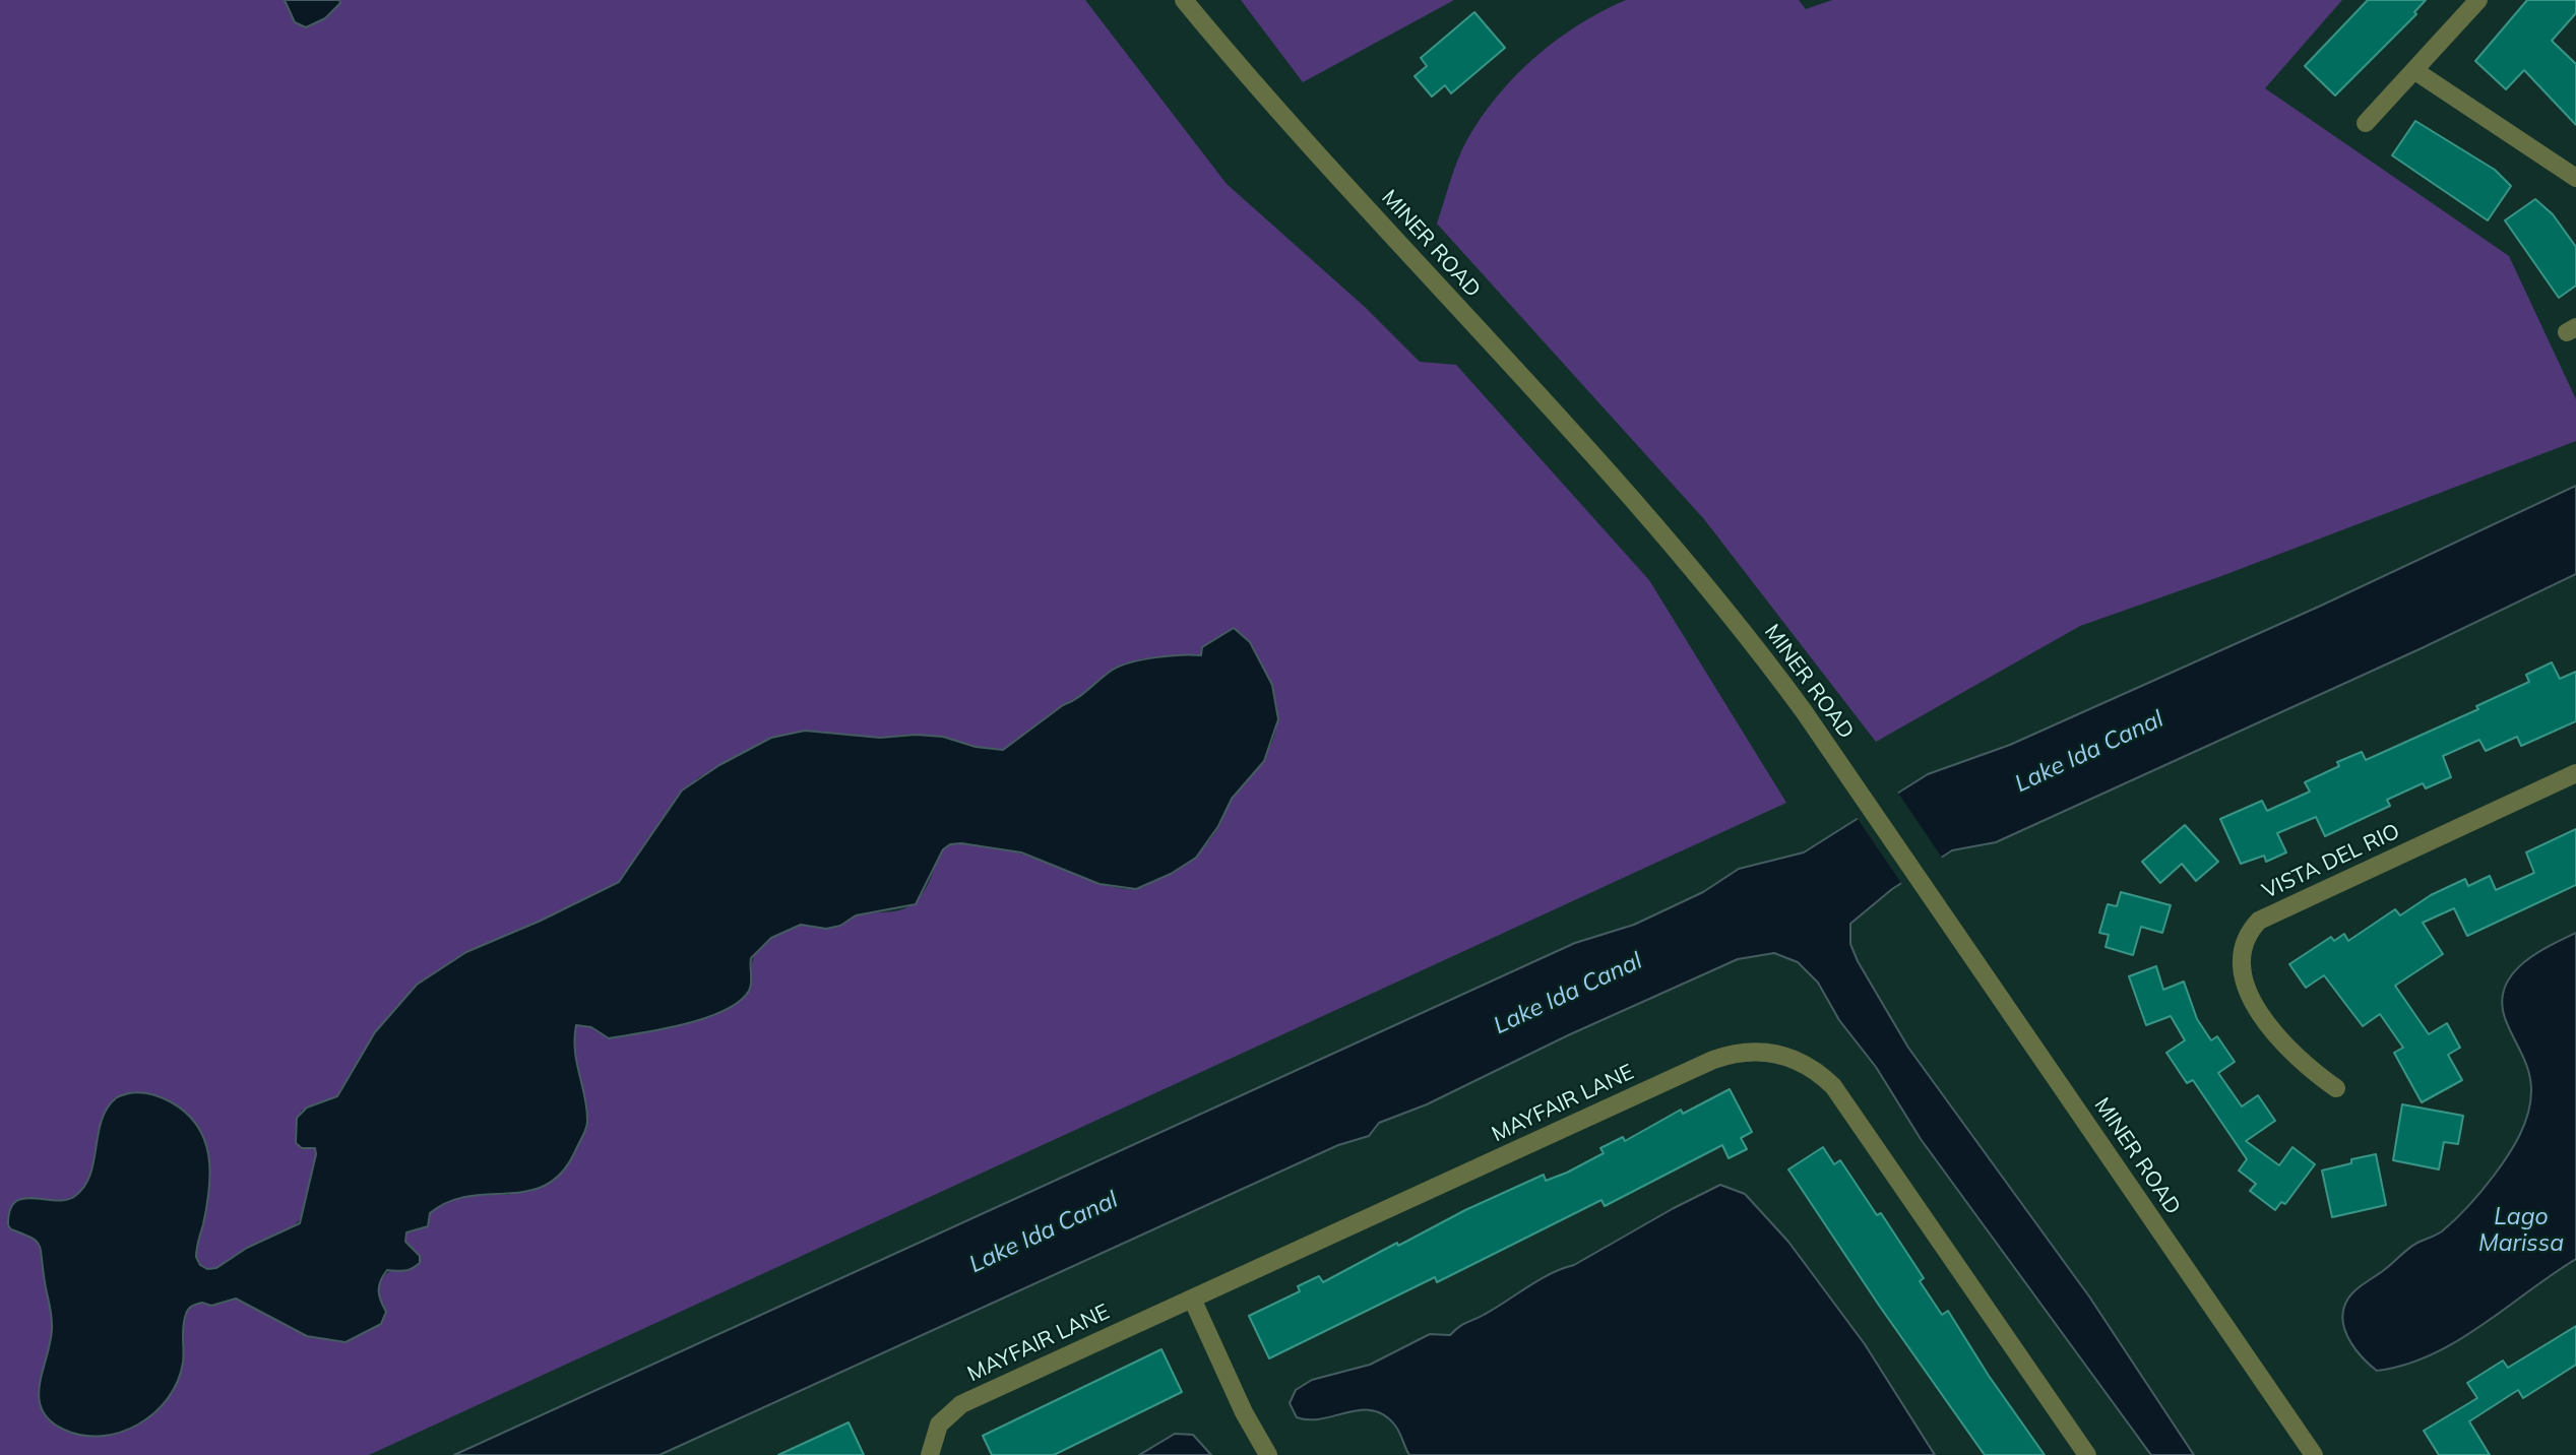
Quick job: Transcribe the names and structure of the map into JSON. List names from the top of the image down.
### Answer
{
  "streets": {
    "street": ["MINER ROAD", "VISTA DEL RIO", "MAYFAIR LANE"]
  },
  "water": ["Lake Ida Canal", "Lago Marissa"]
}
